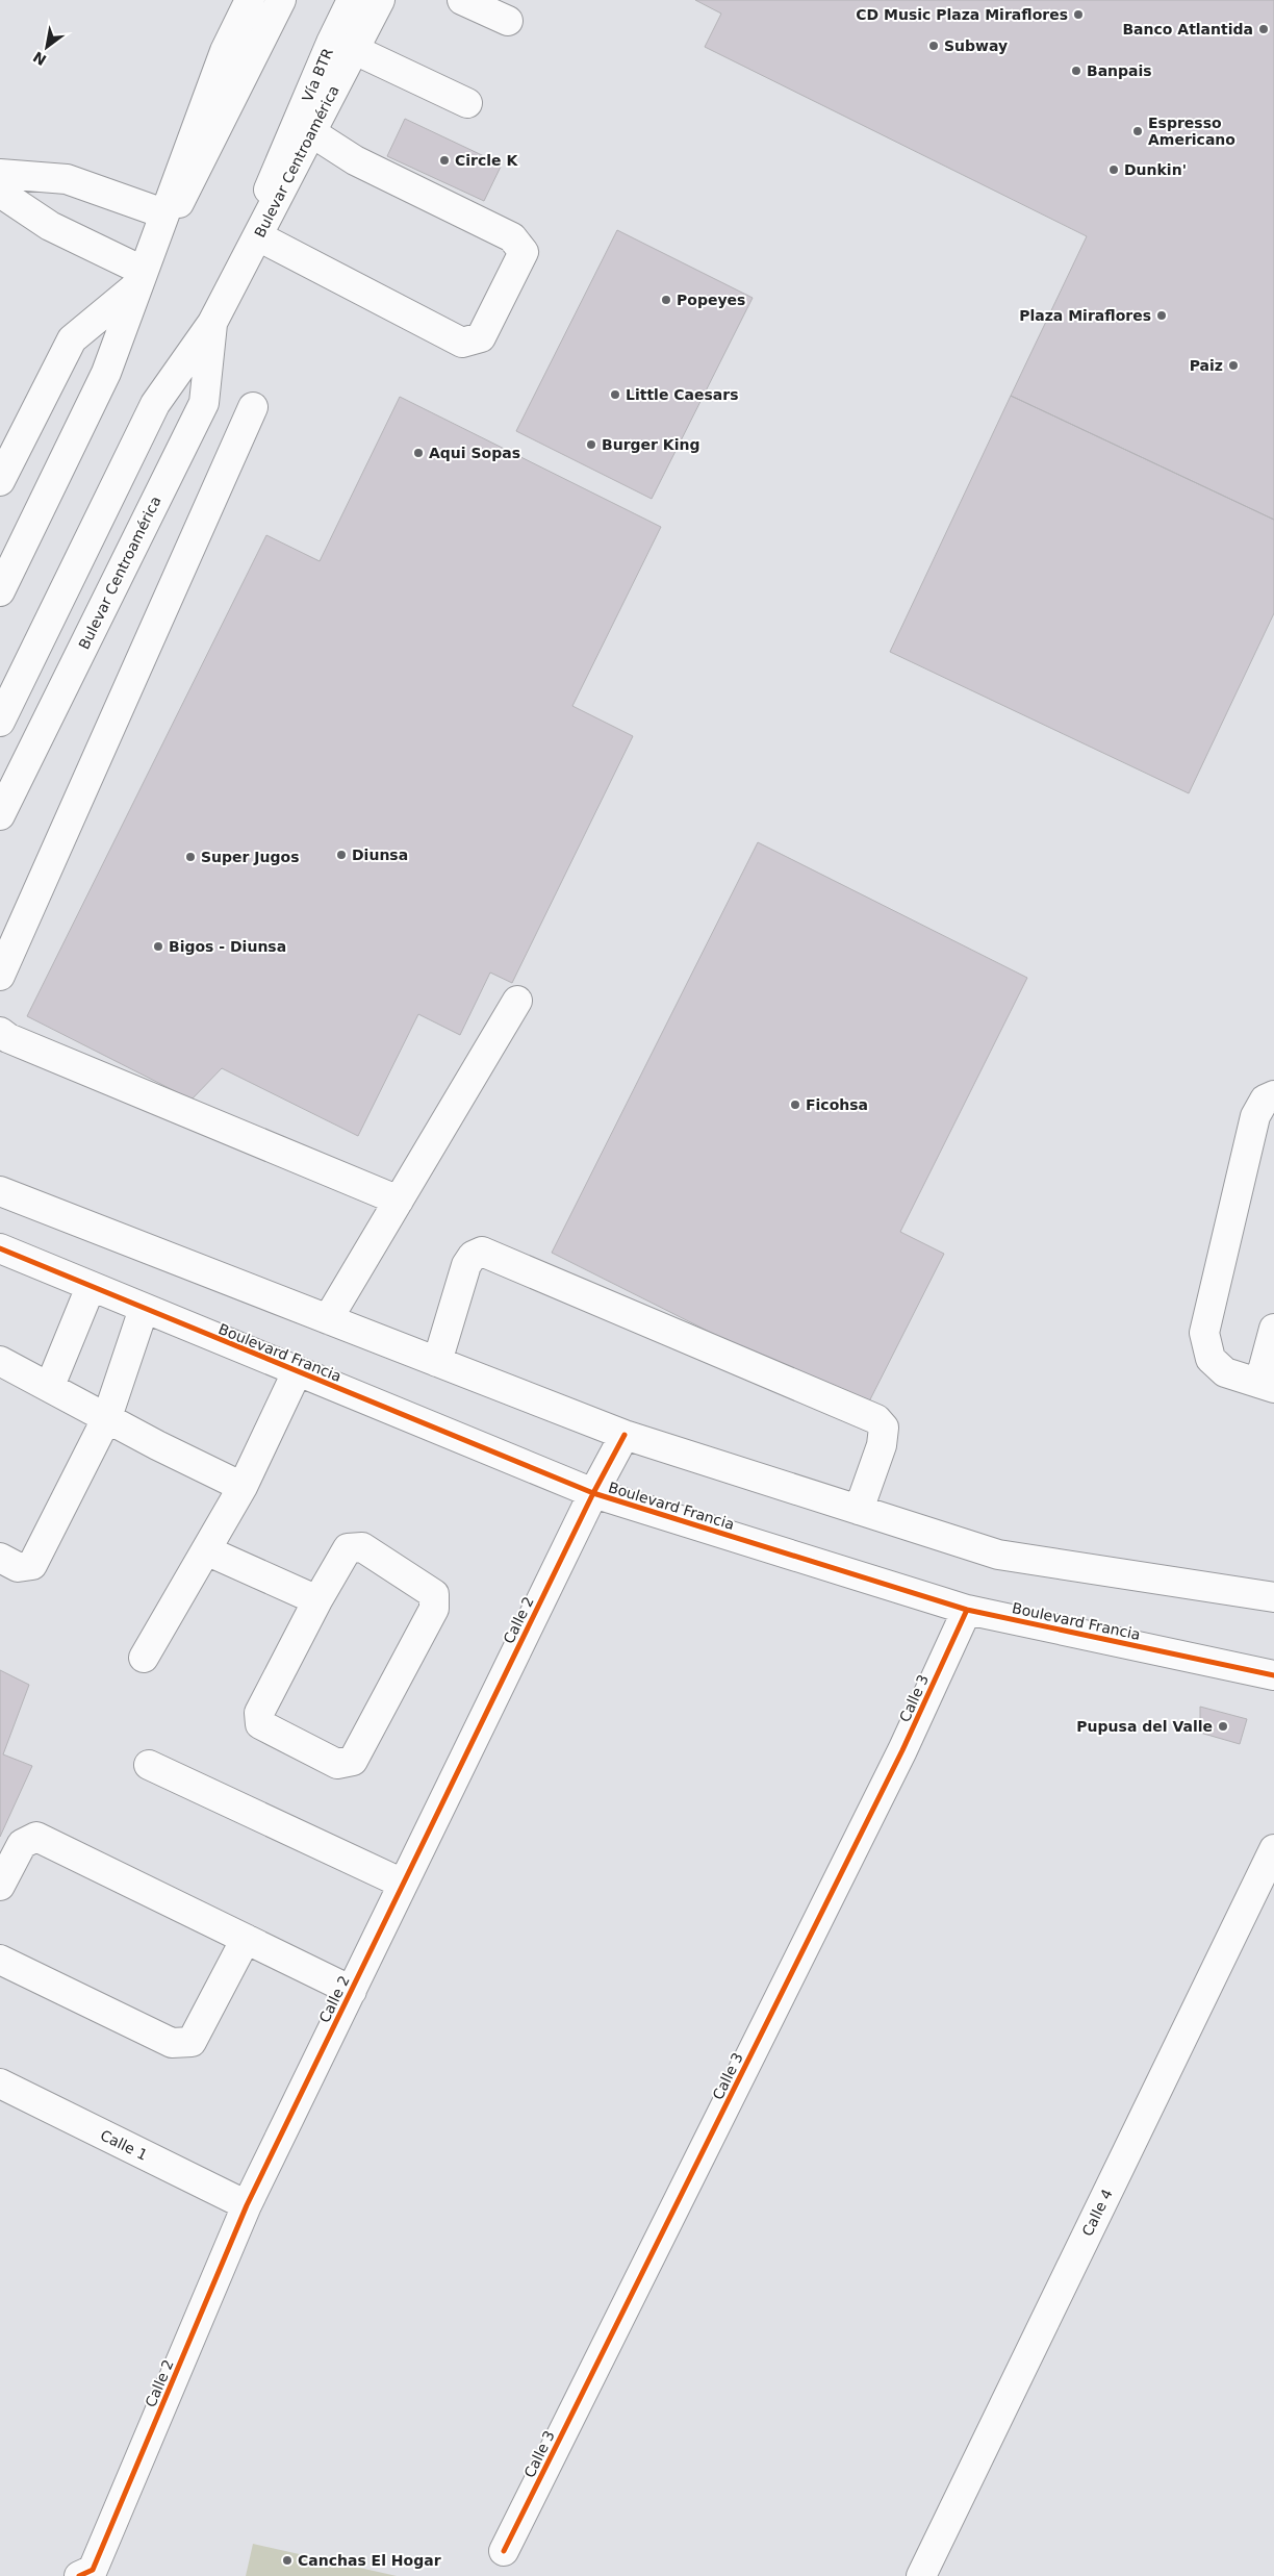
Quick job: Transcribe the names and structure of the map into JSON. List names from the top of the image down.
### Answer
{
  "streets": {
    "street": [
      "Vía BTR",
      "Bulevar Centroamérica",
      "Boulevard Francia",
      "Calle 2",
      "Calle 3",
      "Calle 1",
      "Calle 4"
    ]
  },
  "crossings": [
    ["Vía BTR", "Bulevar Centroamérica"],
    ["Boulevard Francia", "Calle 2"],
    ["Boulevard Francia", "Calle 3"],
    ["Calle 2", "Calle 1"]
  ],
  "places": [
    "CD Music Plaza Miraflores",
    "Banco Atlantida",
    "Subway",
    "Banpais",
    "Espresso Americano",
    "Circle K",
    "Dunkin'",
    "Popeyes",
    "Plaza Miraflores",
    "Paiz",
    "Little Caesars",
    "Burger King",
    "Aqui Sopas",
    "Diunsa",
    "Super Jugos",
    "Bigos - Diunsa",
    "Ficohsa",
    "Pupusa del Valle",
    "Canchas El Hogar"
  ],
  "north": "bottom left"
}
